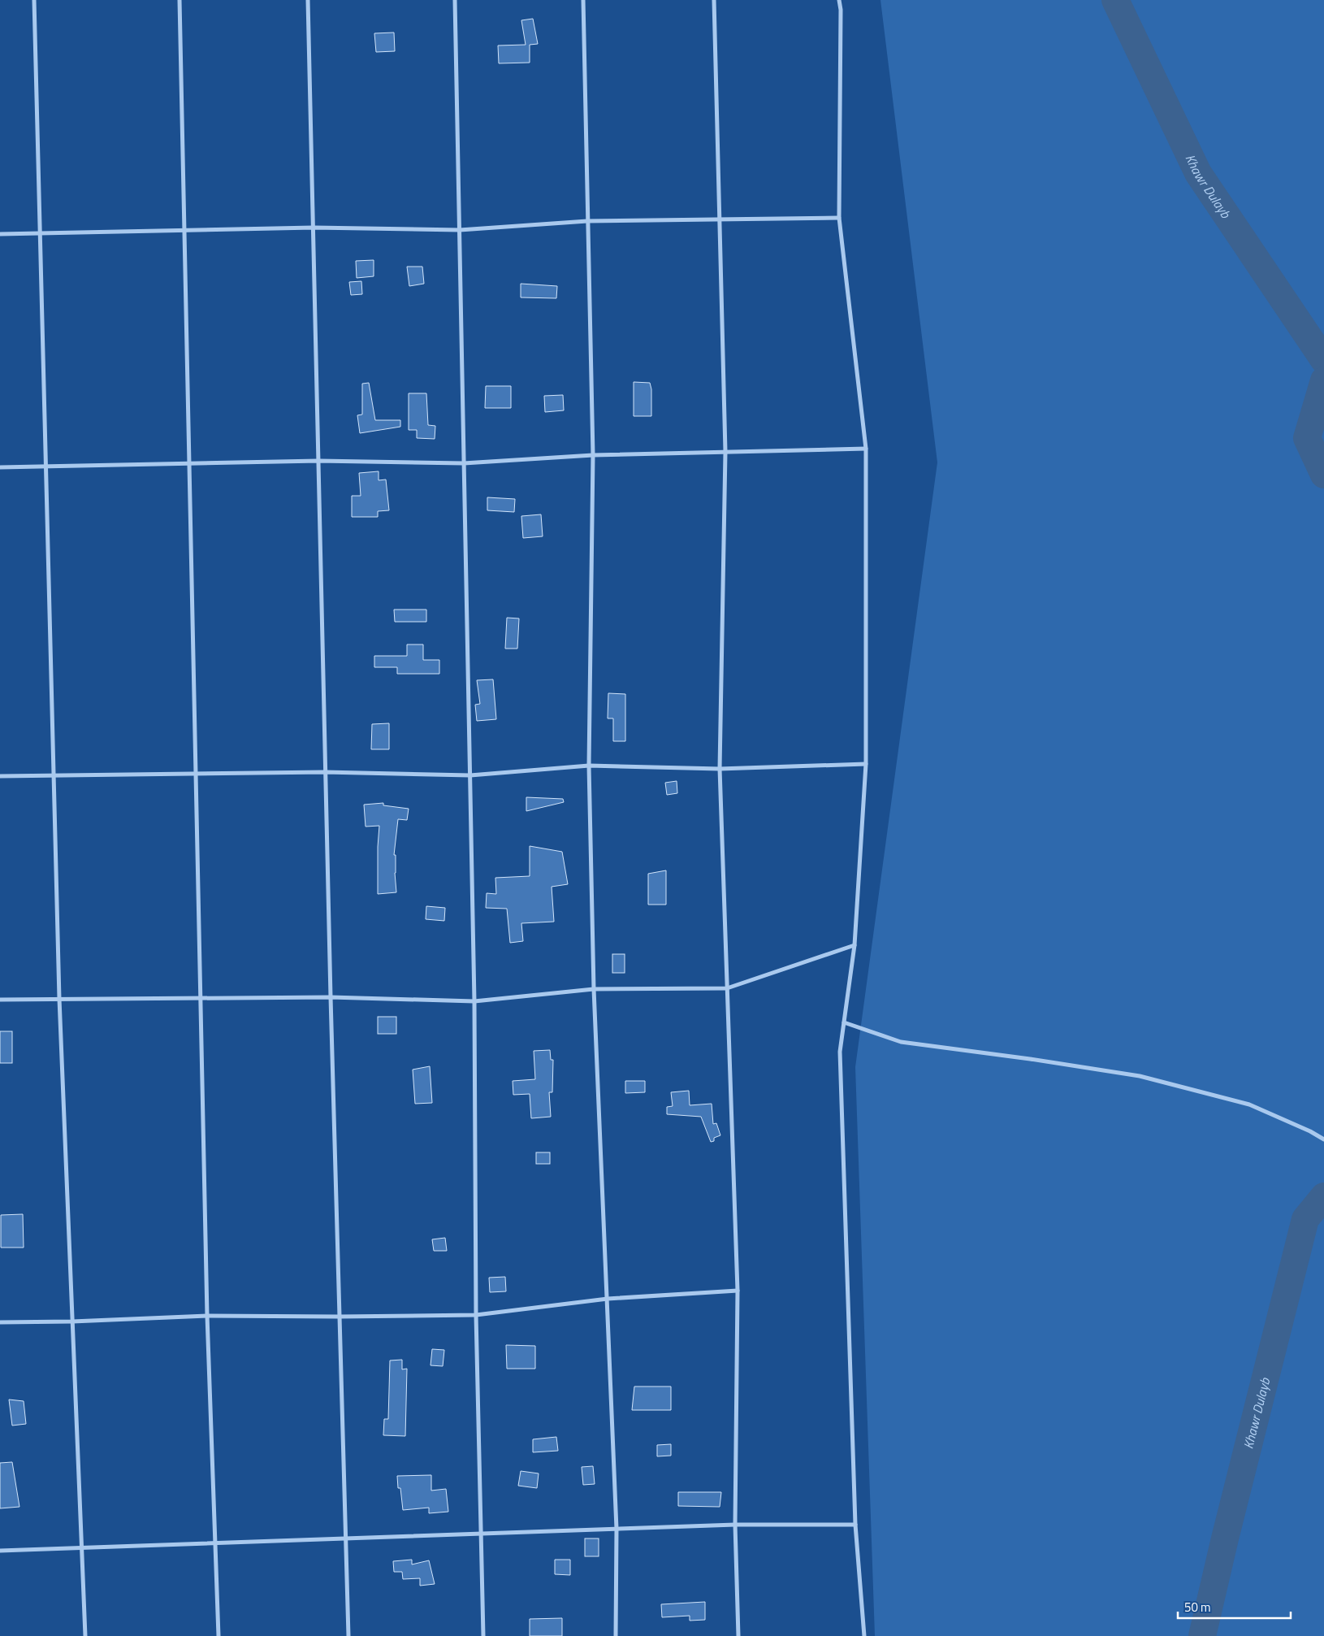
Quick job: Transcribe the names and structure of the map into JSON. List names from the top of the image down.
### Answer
{
  "water": ["Khawr Dulayb"],
  "scale_bar": "50 m"
}
